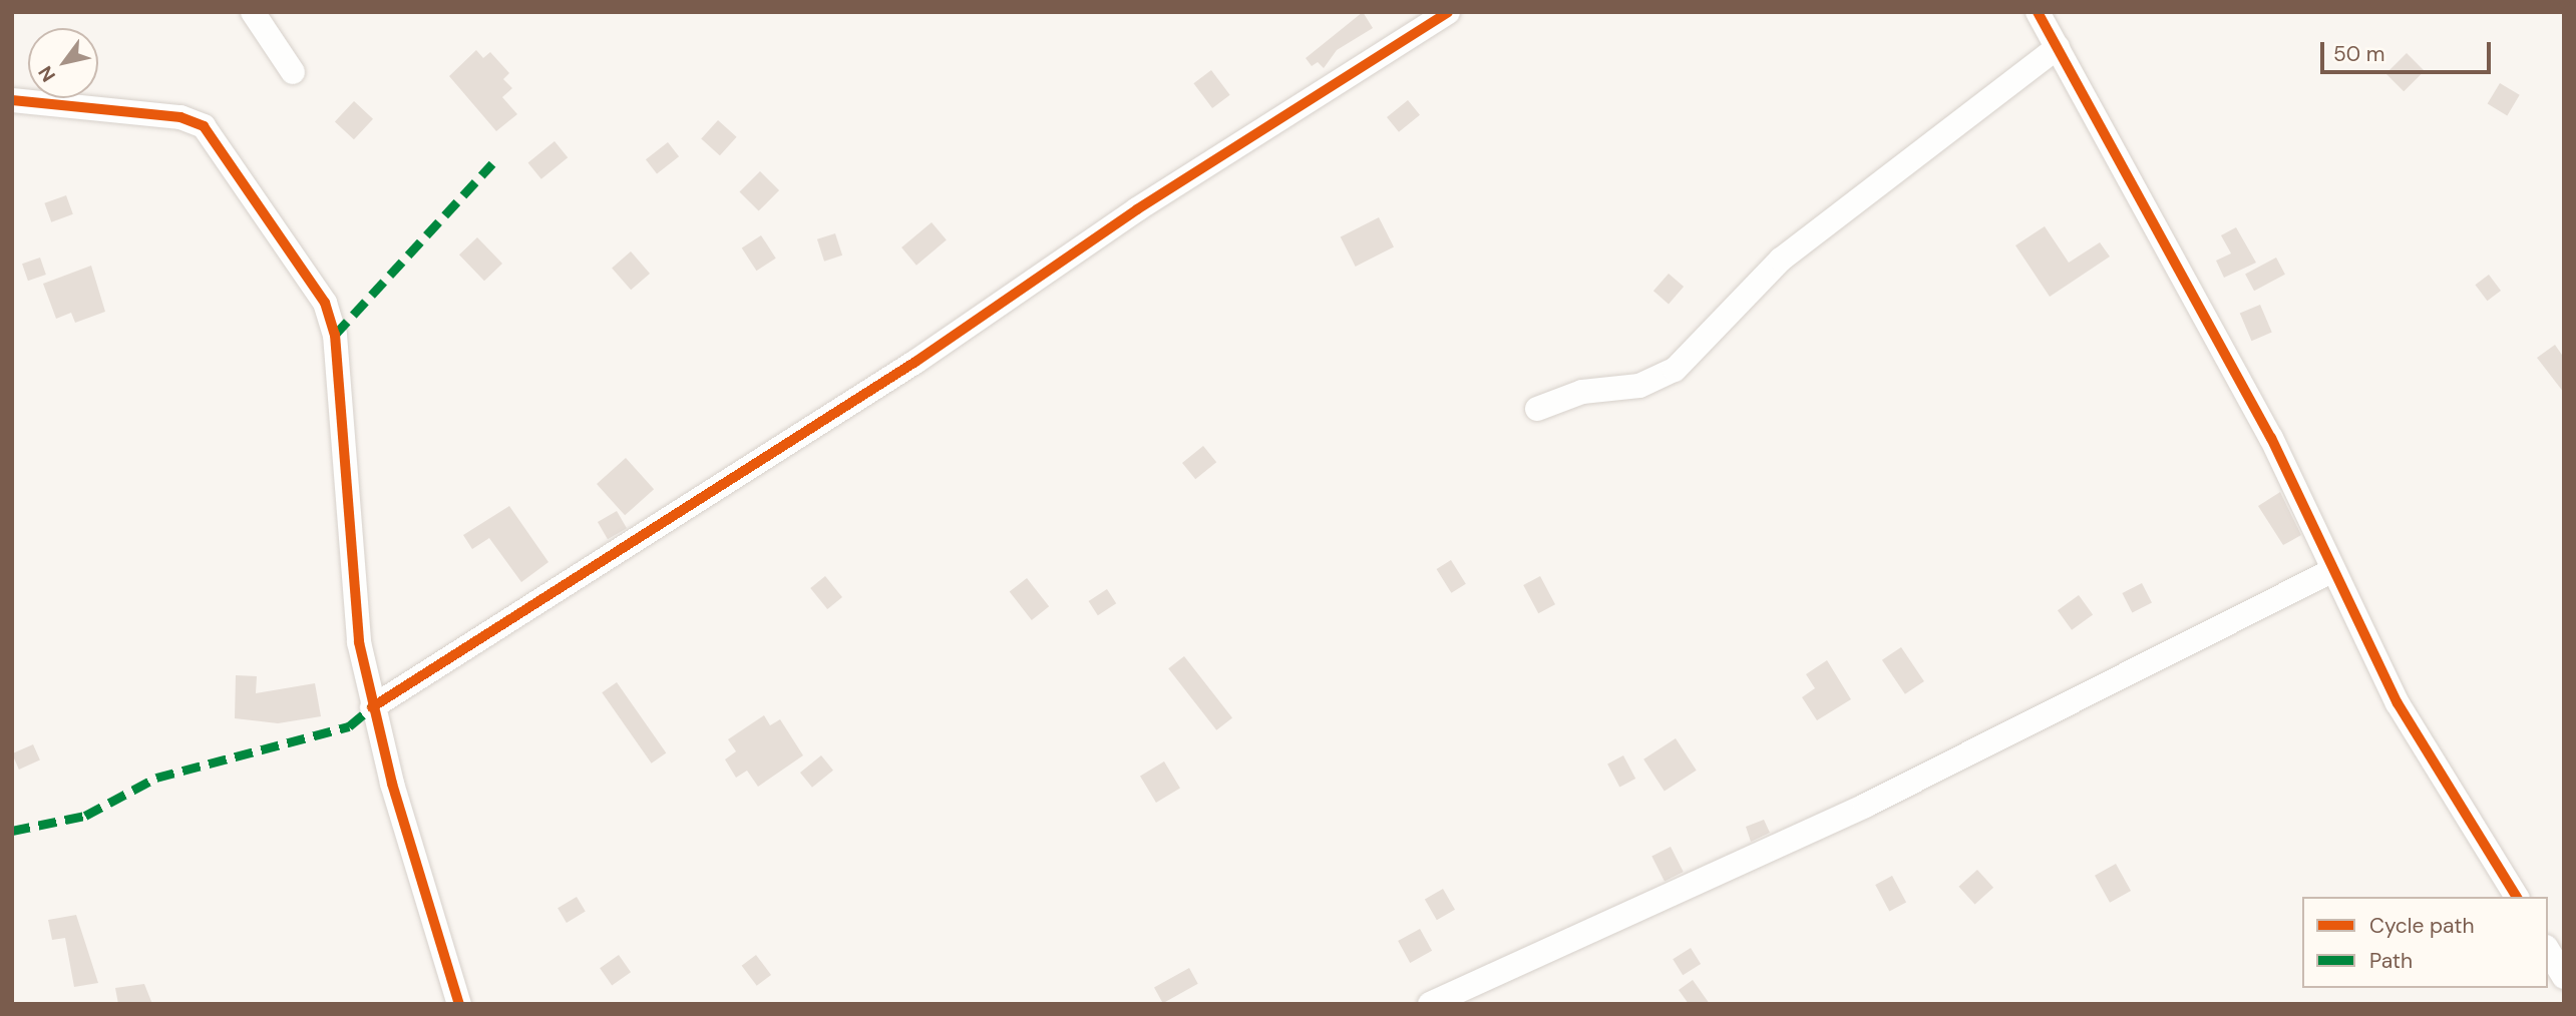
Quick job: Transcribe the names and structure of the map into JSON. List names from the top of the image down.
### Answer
{
  "legend": ["Cycle path", "Path"],
  "scale_bar": "50 m",
  "north": "bottom left"
}
